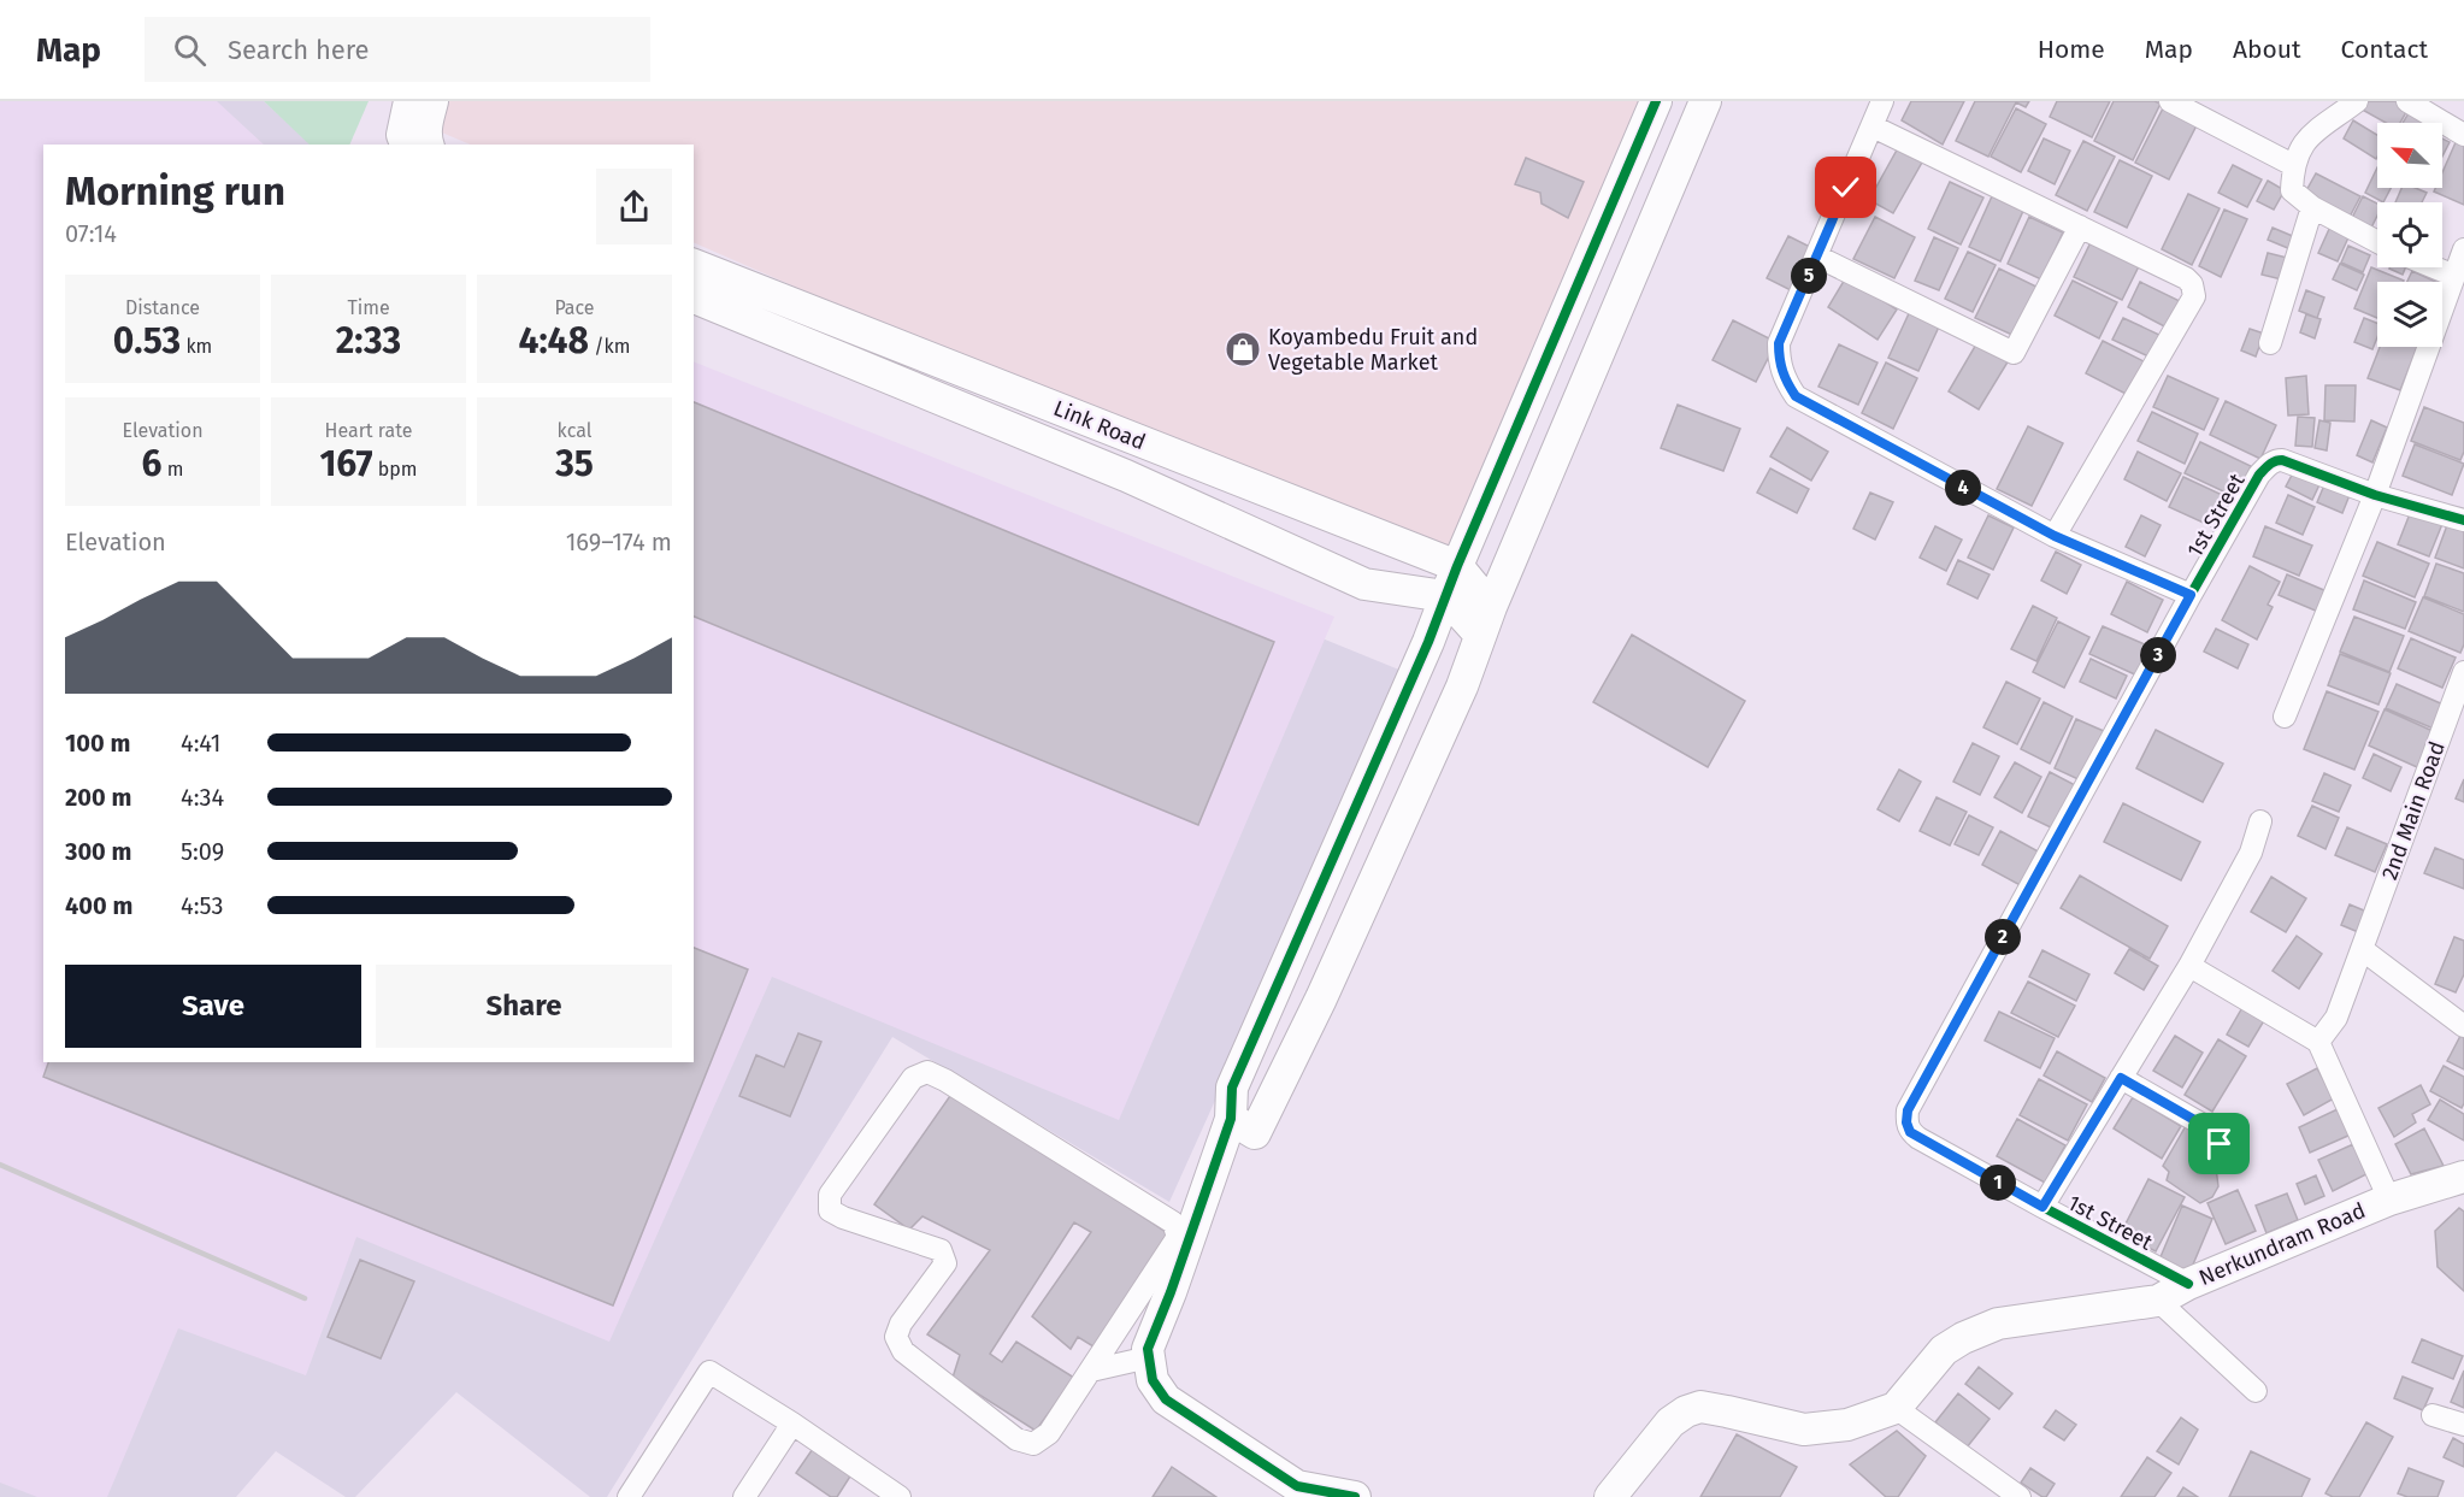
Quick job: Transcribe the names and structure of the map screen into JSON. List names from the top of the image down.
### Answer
{
  "streets": {
    "street": [
      "Link Road",
      "1st Street",
      "2nd Main Road",
      "Nerkundram Road"
    ]
  },
  "crossings": [
    ["1st Street", "Nerkundram Road"]
  ],
  "places": {
    "shop": ["Koyambedu Fruit and Vegetable Market"]
  },
  "north": "top left",
  "page": {
    "header": "Map",
    "search": "Search here",
    "nav": [
      "Home",
      "Map",
      "About",
      "Contact"
    ],
    "heading": ["Morning run", "07:14"],
    "pins": [
      "5",
      "4",
      "3",
      "2",
      "1"
    ],
    "stats": [
      ["Distance", "0.53 km"],
      ["Time", "2:33"],
      ["Pace", "4:48 /km"],
      ["Elevation", "6 m"],
      ["Heart rate", "167 bpm"],
      ["kcal", "35"]
    ],
    "chart": ["Elevation", "169–174 m"],
    "list": [
      {
        "name": "100 m",
        "note": "4:41"
      },
      {
        "name": "200 m",
        "note": "4:34"
      },
      {
        "name": "300 m",
        "note": "5:09"
      },
      {
        "name": "400 m",
        "note": "4:53"
      }
    ],
    "buttons": ["Save", "Share"]
  }
}
